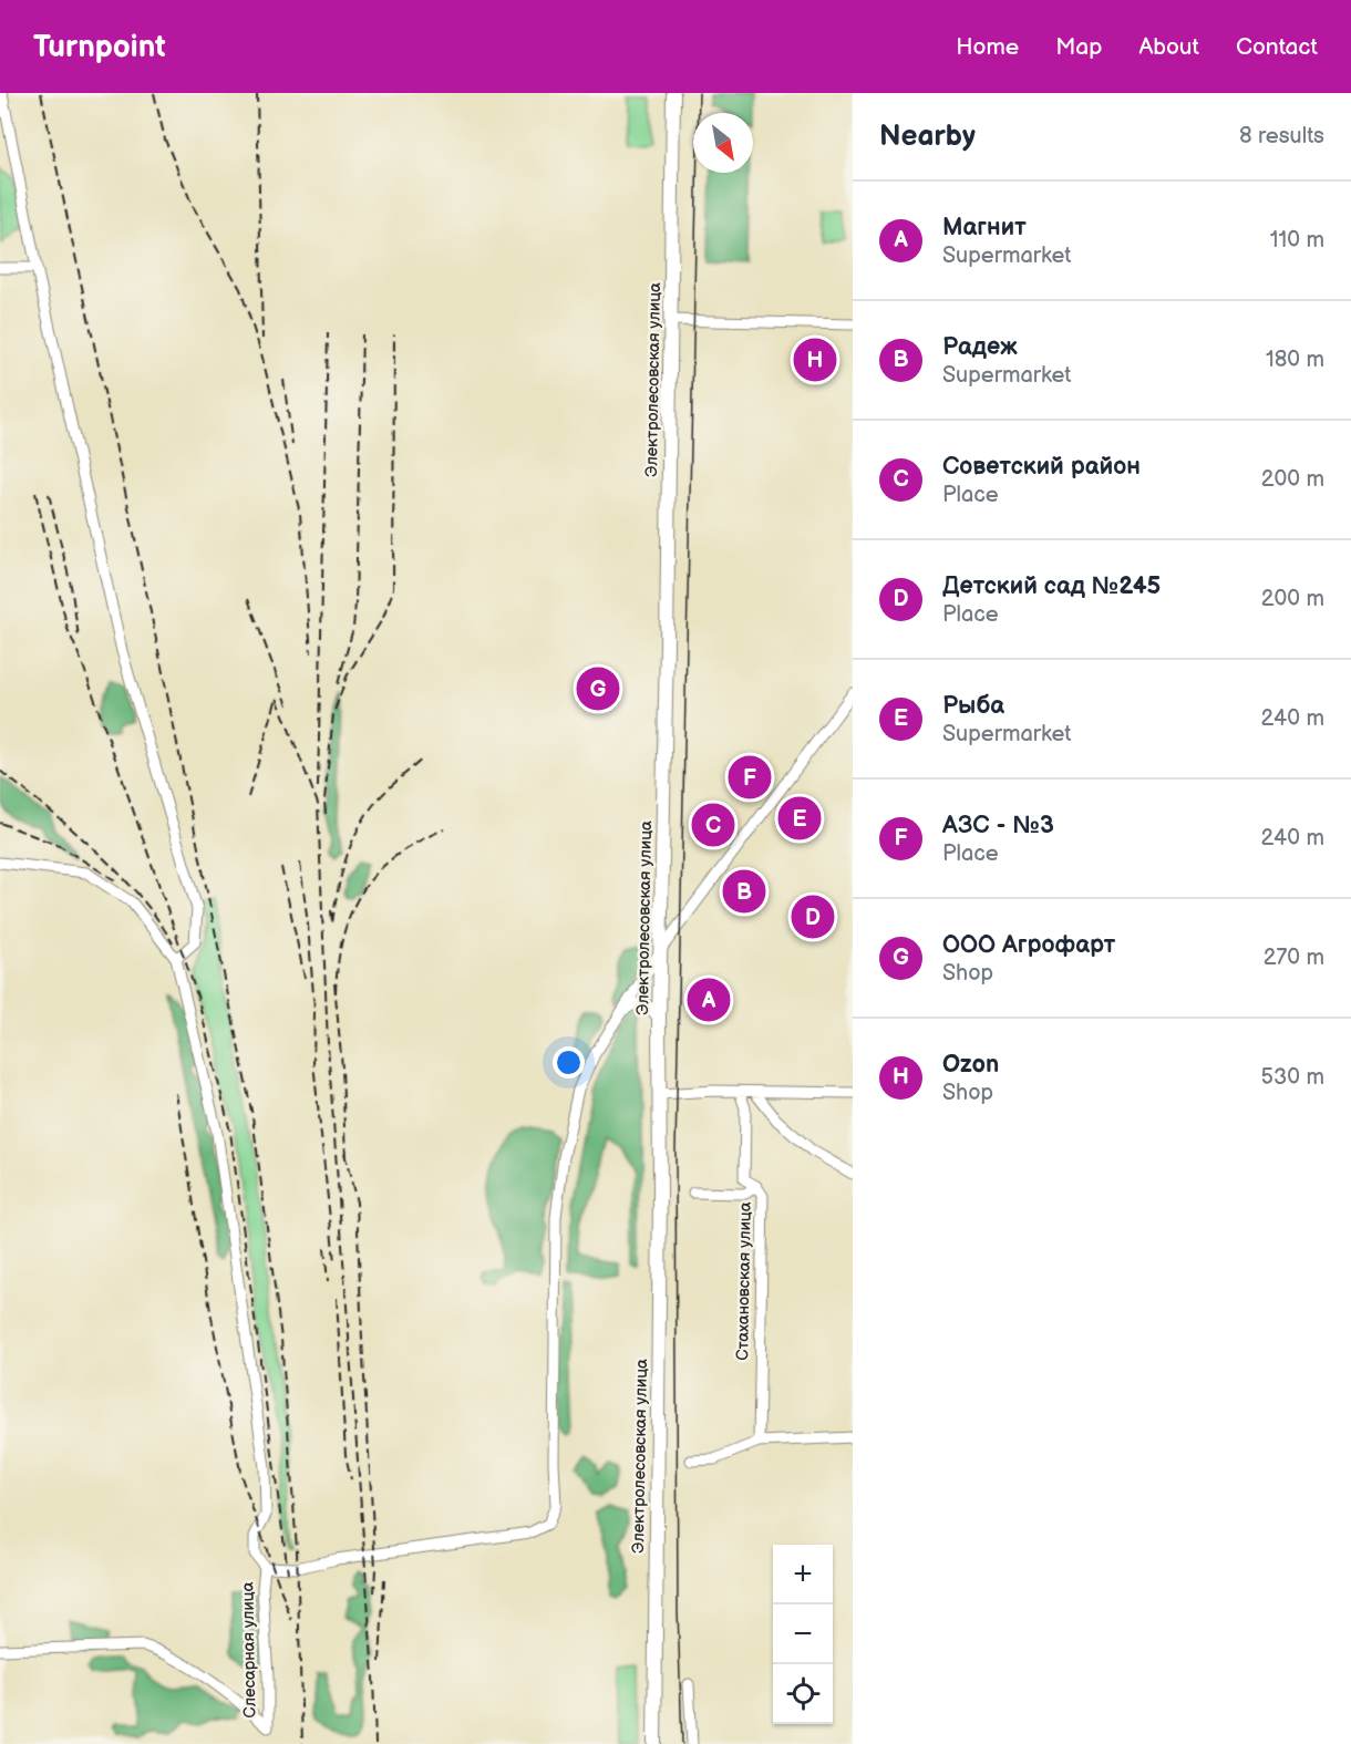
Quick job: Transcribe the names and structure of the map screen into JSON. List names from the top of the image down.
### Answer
{
  "streets": {
    "main road": ["Электролесовская улица"],
    "street": ["Стахановская улица", "Слесарная улица"]
  },
  "north": "bottom right",
  "page": {
    "header": "Turnpoint",
    "nav": [
      "Home",
      "Map",
      "About",
      "Contact"
    ],
    "heading": ["Nearby", "8 results"],
    "list": [
      {
        "mark": "A",
        "name": "Магнит",
        "note": "Supermarket",
        "value": "110 m"
      },
      {
        "mark": "B",
        "name": "Радеж",
        "note": "Supermarket",
        "value": "180 m"
      },
      {
        "mark": "C",
        "name": "Советский район",
        "note": "Place",
        "value": "200 m"
      },
      {
        "mark": "D",
        "name": "Детский сад №245",
        "note": "Place",
        "value": "200 m"
      },
      {
        "mark": "E",
        "name": "Рыба",
        "note": "Supermarket",
        "value": "240 m"
      },
      {
        "mark": "F",
        "name": "АЗС - №3",
        "note": "Place",
        "value": "240 m"
      },
      {
        "mark": "G",
        "name": "ООО Агрофарт",
        "note": "Shop",
        "value": "270 m"
      },
      {
        "mark": "H",
        "name": "Ozon",
        "note": "Shop",
        "value": "530 m"
      }
    ],
    "pins": [
      "H",
      "G",
      "F",
      "E",
      "C",
      "B",
      "D",
      "A"
    ],
    "map_buttons": ["+", "−"]
  }
}
